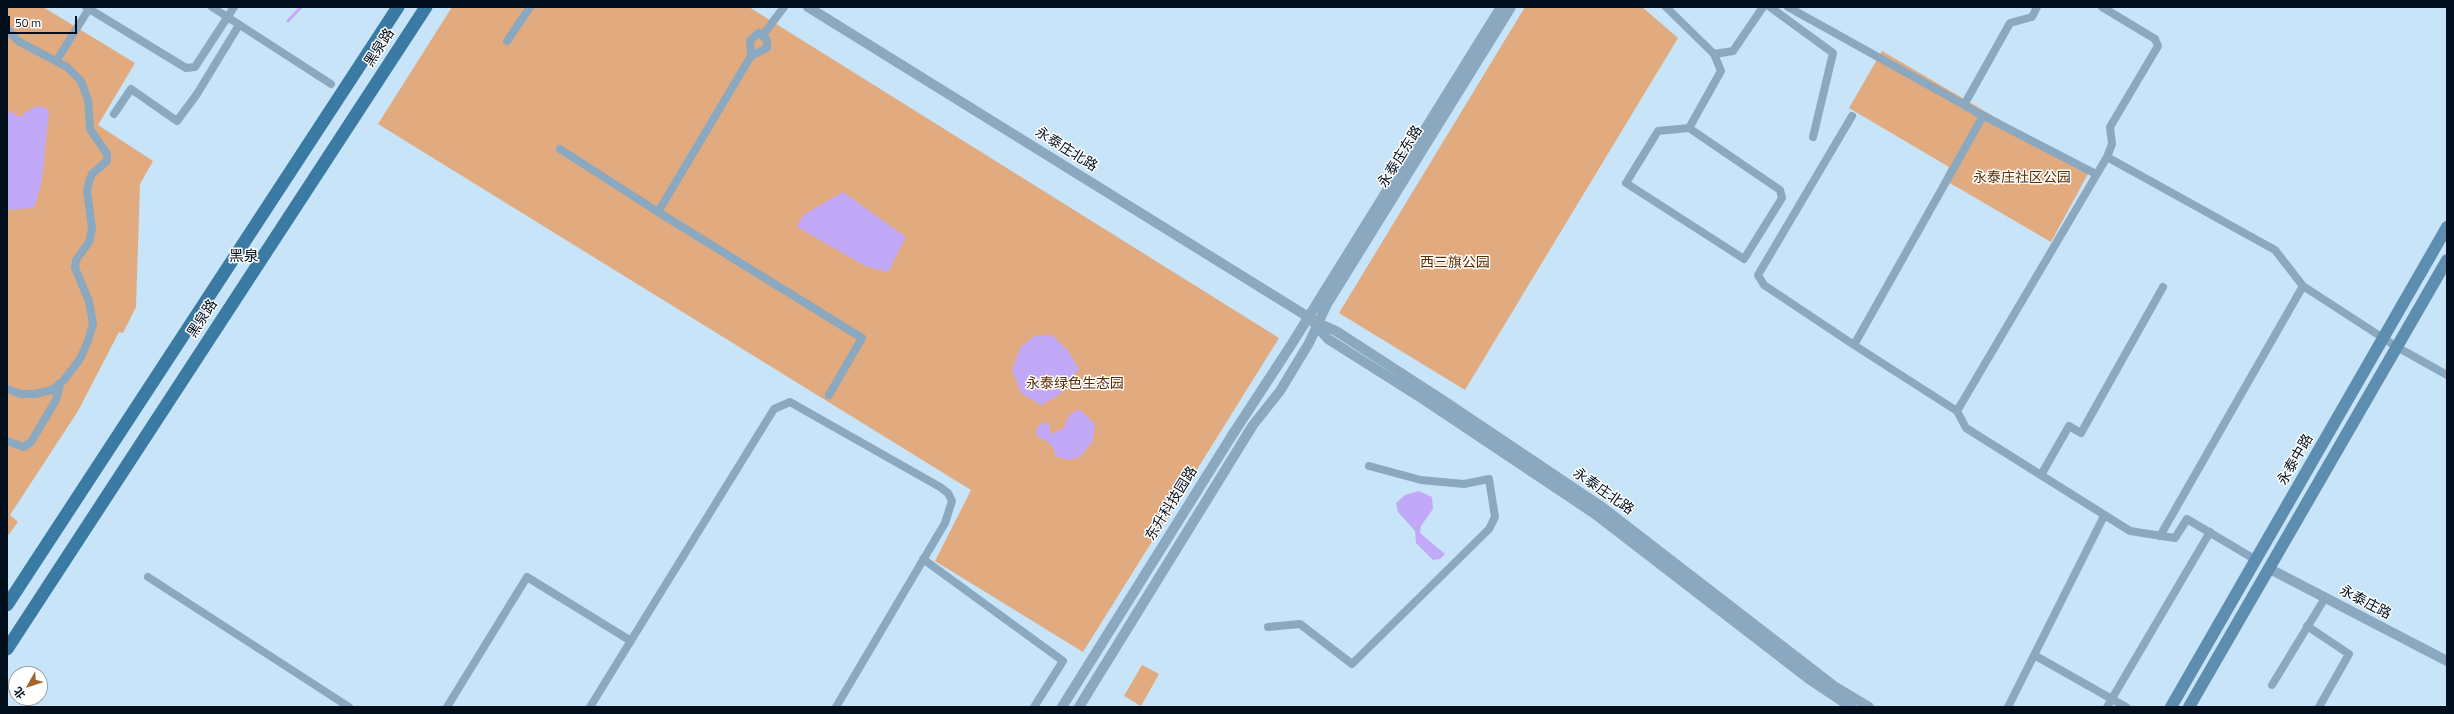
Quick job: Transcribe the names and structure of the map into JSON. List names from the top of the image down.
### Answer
{
  "streets": {
    "main road": ["黑泉路", "永泰中路"],
    "street": [
      "永泰庄北路",
      "永泰庄东路",
      "东升科技园路",
      "永泰庄路"
    ]
  },
  "crossings": [
    ["永泰庄北路", "永泰庄东路"],
    ["永泰庄北路", "东升科技园路"],
    ["永泰庄东路", "东升科技园路"]
  ],
  "districts": ["黑泉"],
  "parks": ["永泰庄社区公园", "西三旗公园", "永泰绿色生态园"],
  "scale_bar": "50 m",
  "north": "bottom left"
}
